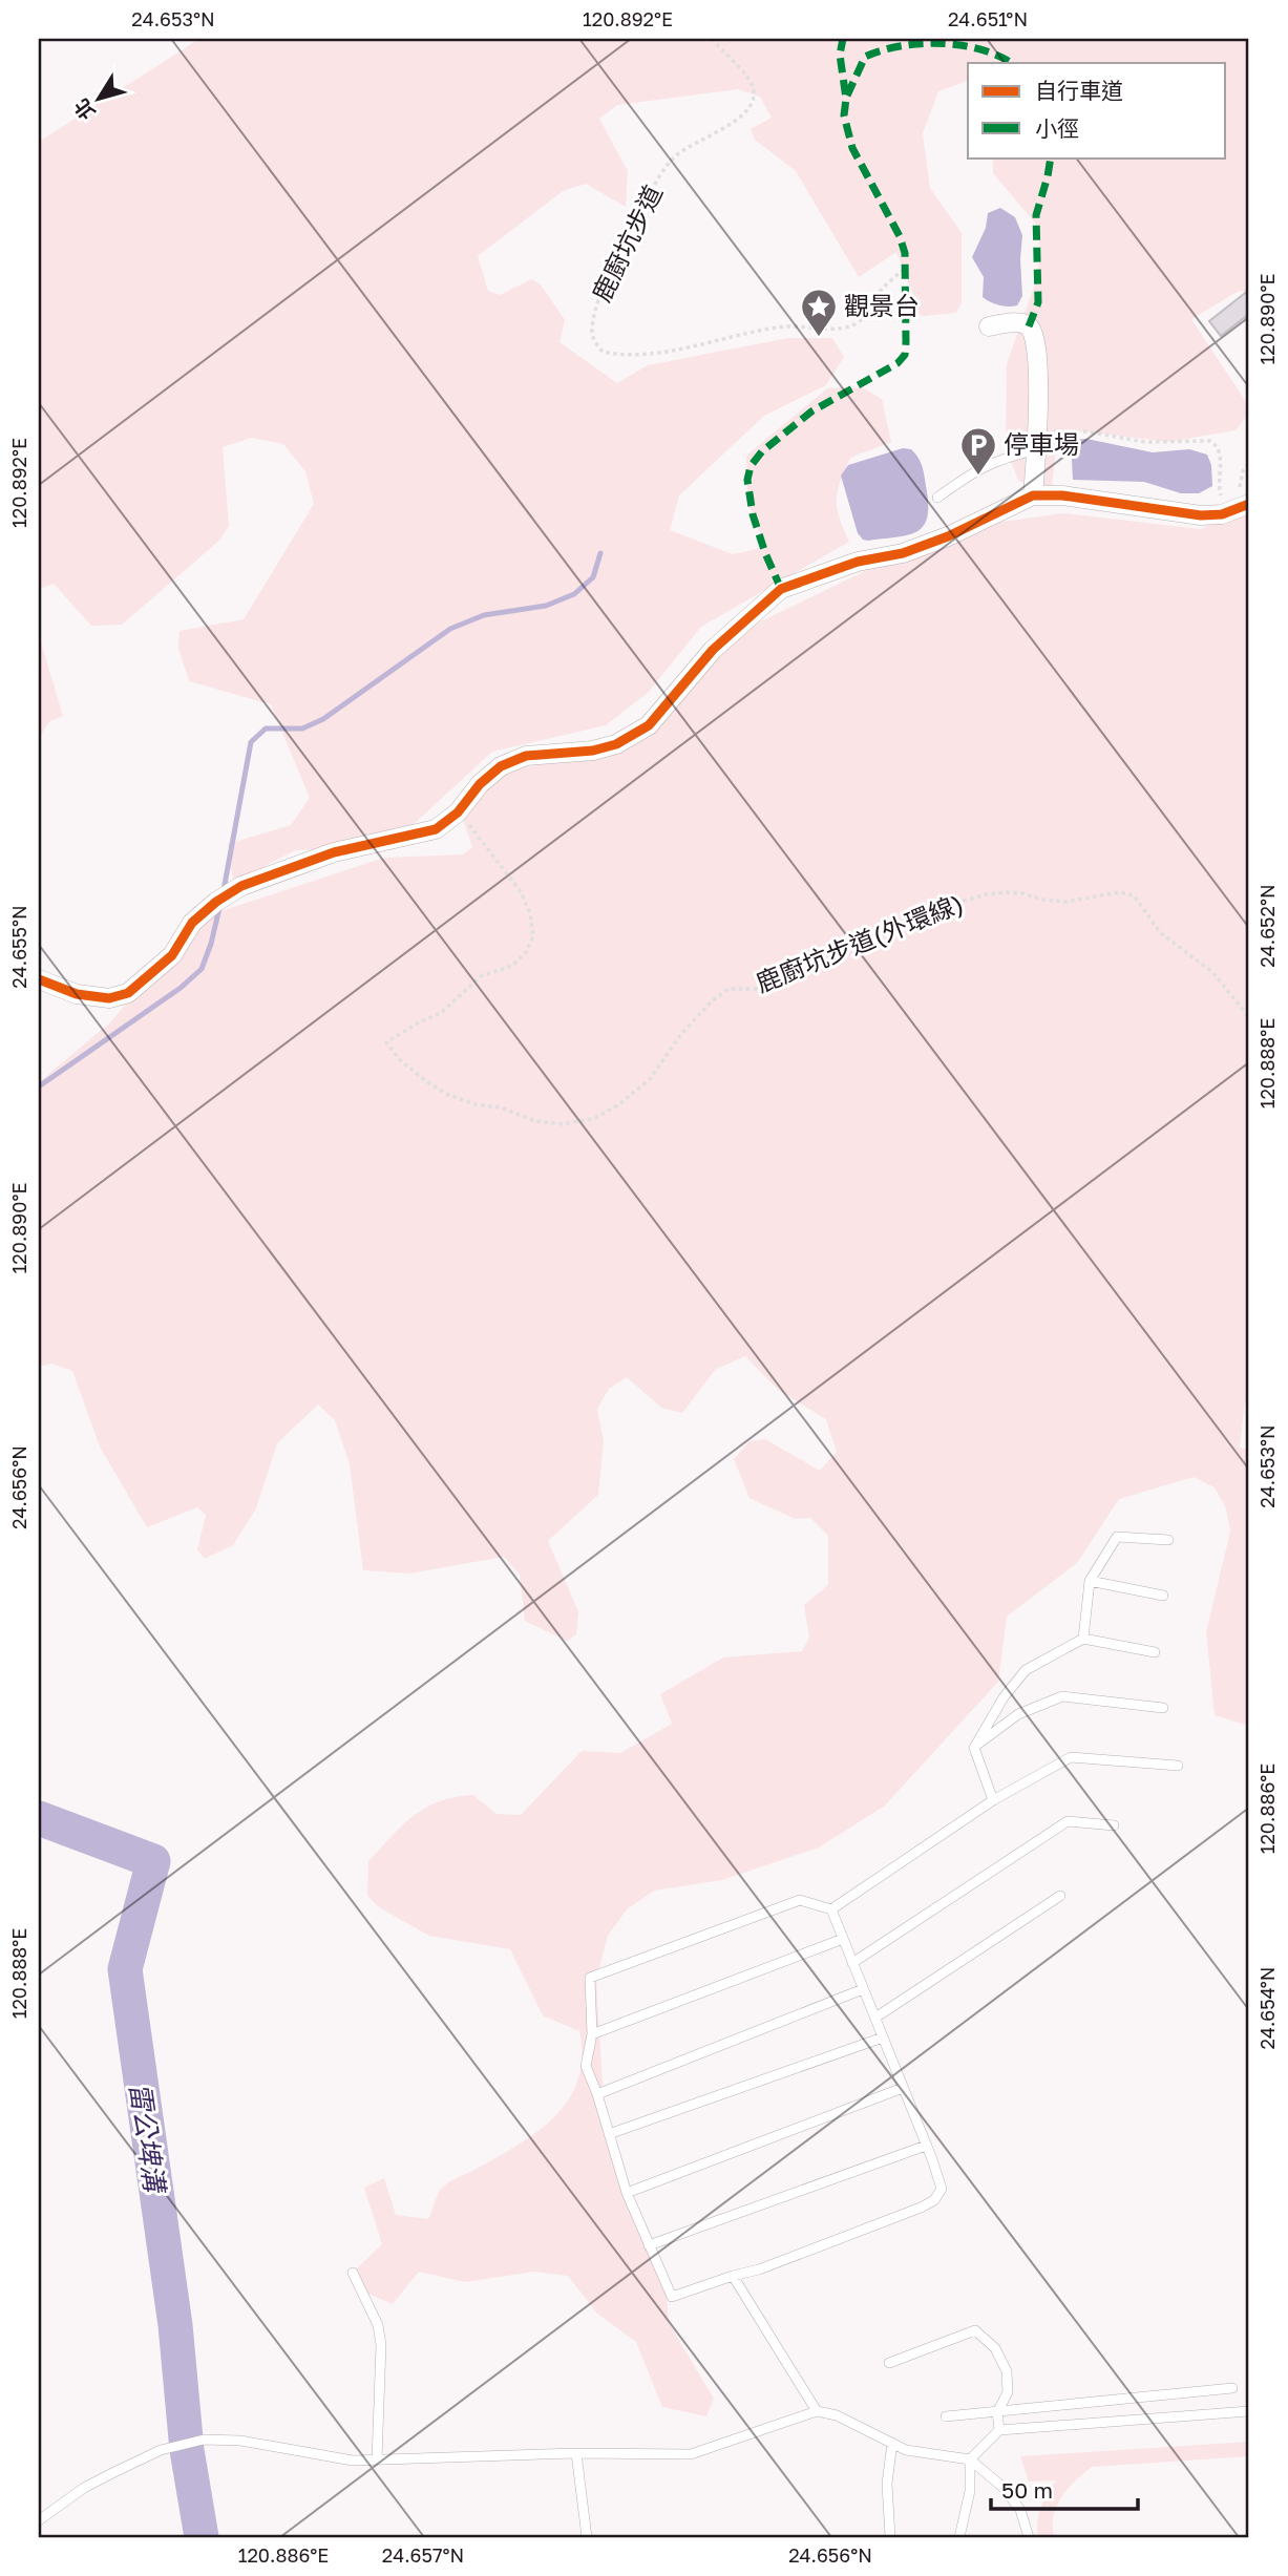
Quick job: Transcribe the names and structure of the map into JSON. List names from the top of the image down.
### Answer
{
  "streets": {
    "path": ["鹿廚坑步道", "鹿廚坑步道(外環線)"]
  },
  "water": ["雷公埤溝"],
  "places": {
    "place": ["觀景台"],
    "parking": ["停車場"]
  },
  "legend": ["自行車道", "小徑"],
  "scale_bar": "50 m",
  "north": "bottom left",
  "coordinates": [
    "24.653°N",
    "120.892°E",
    "24.651°N",
    "120.890°E",
    "24.652°N",
    "24.655°N",
    "120.888°E",
    "24.656°N",
    "120.886°E",
    "24.654°N",
    "24.657°N"
  ]
}
